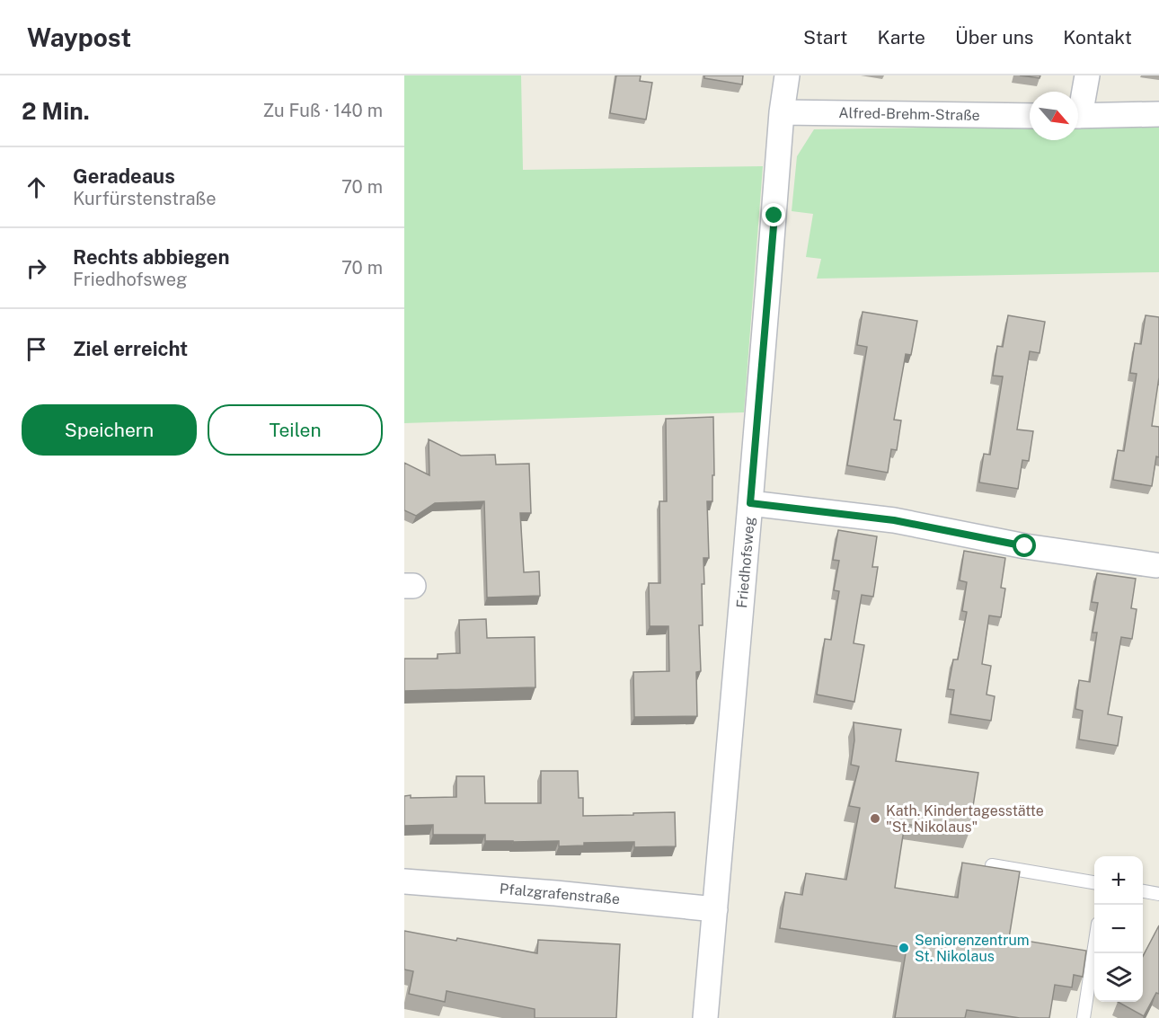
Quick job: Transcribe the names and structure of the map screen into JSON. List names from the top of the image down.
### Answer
{
  "streets": {
    "street": ["Alfred-Brehm-Straße", "Friedhofsweg", "Pfalzgrafenstraße"]
  },
  "crossings": [
    ["Alfred-Brehm-Straße", "Friedhofsweg"],
    ["Friedhofsweg", "Pfalzgrafenstraße"]
  ],
  "places": ["Kath. Kindertagesstätte \"St. Nikolaus\"", "Seniorenzentrum St. Nikolaus"],
  "north": "bottom right",
  "page": {
    "header": "Waypost",
    "nav": [
      "Start",
      "Karte",
      "Über uns",
      "Kontakt"
    ],
    "heading": ["2 Min.", "Zu Fuß · 140 m"],
    "list": [
      ["Geradeaus", "Kurfürstenstraße", "70 m"],
      ["Rechts abbiegen", "Friedhofsweg", "70 m"],
      "Ziel erreicht"
    ],
    "buttons": ["Speichern", "Teilen"],
    "map_buttons": ["+", "−"]
  }
}
